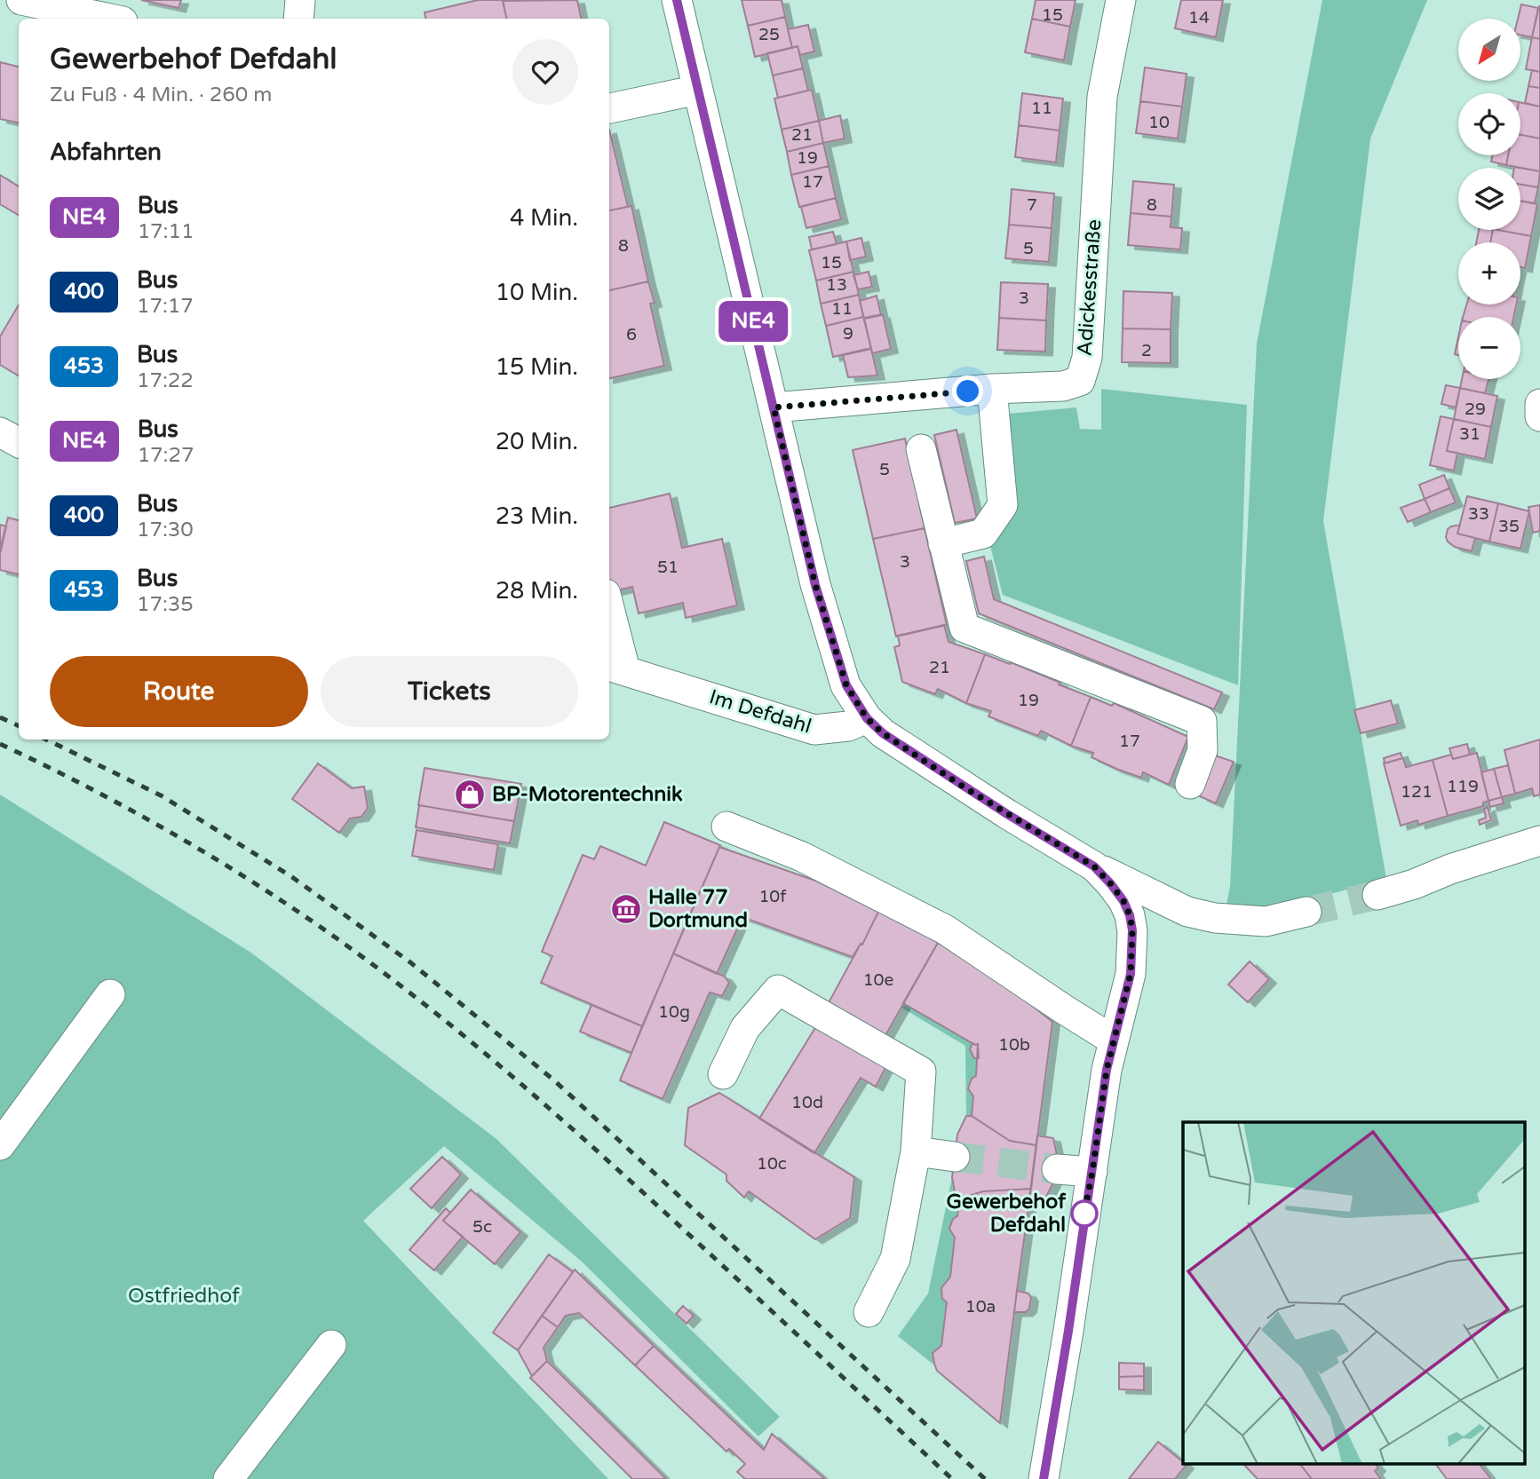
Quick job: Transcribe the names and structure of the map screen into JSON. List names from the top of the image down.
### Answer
{
  "streets": {
    "street": ["Adickesstraße", "Im Defdahl"]
  },
  "parks": ["Ostfriedhof"],
  "places": {
    "shop": ["BP-Motorentechnik"],
    "museum": ["Halle 77 Dortmund"],
    "other": ["Gewerbehof Defdahl"]
  },
  "lines": ["bus line NE4"],
  "house_numbers": [
    "15",
    "14",
    "25",
    "11",
    "10",
    "21",
    "19",
    "17",
    "7",
    "8",
    "8",
    "5",
    "15",
    "13",
    "3",
    "11",
    "9",
    "6",
    "2",
    "29",
    "31",
    "5",
    "33",
    "35",
    "3",
    "51",
    "21",
    "19",
    "17",
    "119",
    "121",
    "10f",
    "10e",
    "10g",
    "10b",
    "10d",
    "10c",
    "5c",
    "10a"
  ],
  "north": "bottom left",
  "page": {
    "on_map": "NE4",
    "map_buttons": ["+", "−"],
    "heading": [
      ["Gewerbehof Defdahl", "Zu Fuß · 4 Min. · 260 m"],
      "Abfahrten"
    ],
    "list": [
      {
        "mark": "NE4",
        "name": "Bus",
        "note": "17:11",
        "value": "4 Min."
      },
      {
        "mark": "400",
        "name": "Bus",
        "note": "17:17",
        "value": "10 Min."
      },
      {
        "mark": "453",
        "name": "Bus",
        "note": "17:22",
        "value": "15 Min."
      },
      {
        "mark": "NE4",
        "name": "Bus",
        "note": "17:27",
        "value": "20 Min."
      },
      {
        "mark": "400",
        "name": "Bus",
        "note": "17:30",
        "value": "23 Min."
      },
      {
        "mark": "453",
        "name": "Bus",
        "note": "17:35",
        "value": "28 Min."
      }
    ],
    "buttons": ["Route", "Tickets"]
  }
}
